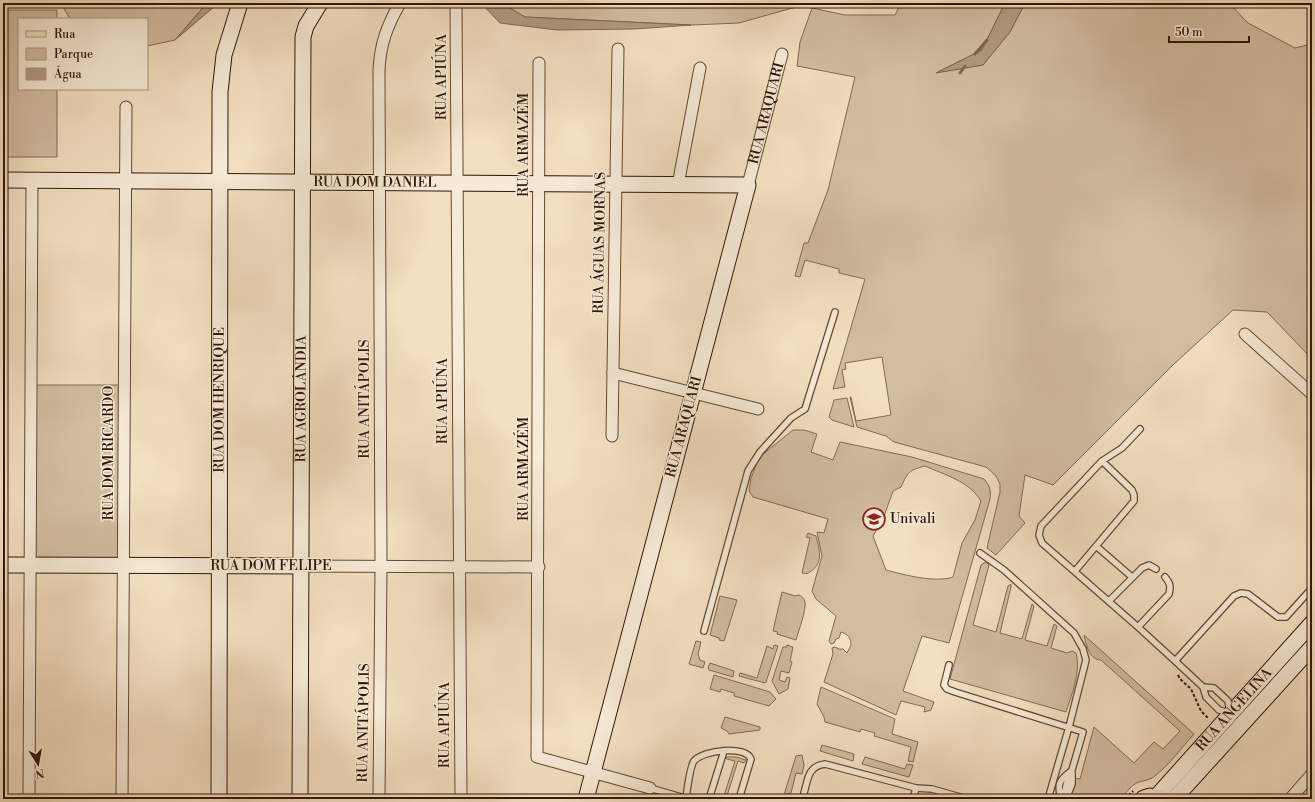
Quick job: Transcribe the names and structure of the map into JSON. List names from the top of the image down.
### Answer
{
  "streets": {
    "street": [
      "RUA APIÚNA",
      "RUA ARAQUARI",
      "RUA ARMAZÉM",
      "RUA DOM DANIEL",
      "RUA ÁGUAS MORNAS",
      "RUA AGROLÂNDIA",
      "RUA ANITÁPOLIS",
      "RUA DOM HENRIQUE",
      "RUA DOM RICARDO",
      "RUA DOM FELIPE",
      "RUA ANGELINA"
    ]
  },
  "crossings": [
    ["RUA APIÚNA", "RUA DOM DANIEL"],
    ["RUA APIÚNA", "RUA DOM FELIPE"],
    ["RUA ARAQUARI", "RUA ARMAZÉM"],
    ["RUA ARAQUARI", "RUA DOM DANIEL"],
    ["RUA ARMAZÉM", "RUA DOM DANIEL"],
    ["RUA ARMAZÉM", "RUA DOM FELIPE"],
    ["RUA DOM DANIEL", "RUA ÁGUAS MORNAS"],
    ["RUA DOM DANIEL", "RUA AGROLÂNDIA"],
    ["RUA DOM DANIEL", "RUA ANITÁPOLIS"],
    ["RUA DOM DANIEL", "RUA DOM HENRIQUE"],
    ["RUA DOM DANIEL", "RUA DOM RICARDO"],
    ["RUA AGROLÂNDIA", "RUA DOM FELIPE"],
    ["RUA ANITÁPOLIS", "RUA DOM FELIPE"],
    ["RUA DOM HENRIQUE", "RUA DOM FELIPE"],
    ["RUA DOM RICARDO", "RUA DOM FELIPE"]
  ],
  "places": {
    "school or university": ["Univali"]
  },
  "legend": ["Rua", "Parque", "Água"],
  "scale_bar": "50 m",
  "north": "bottom"
}
